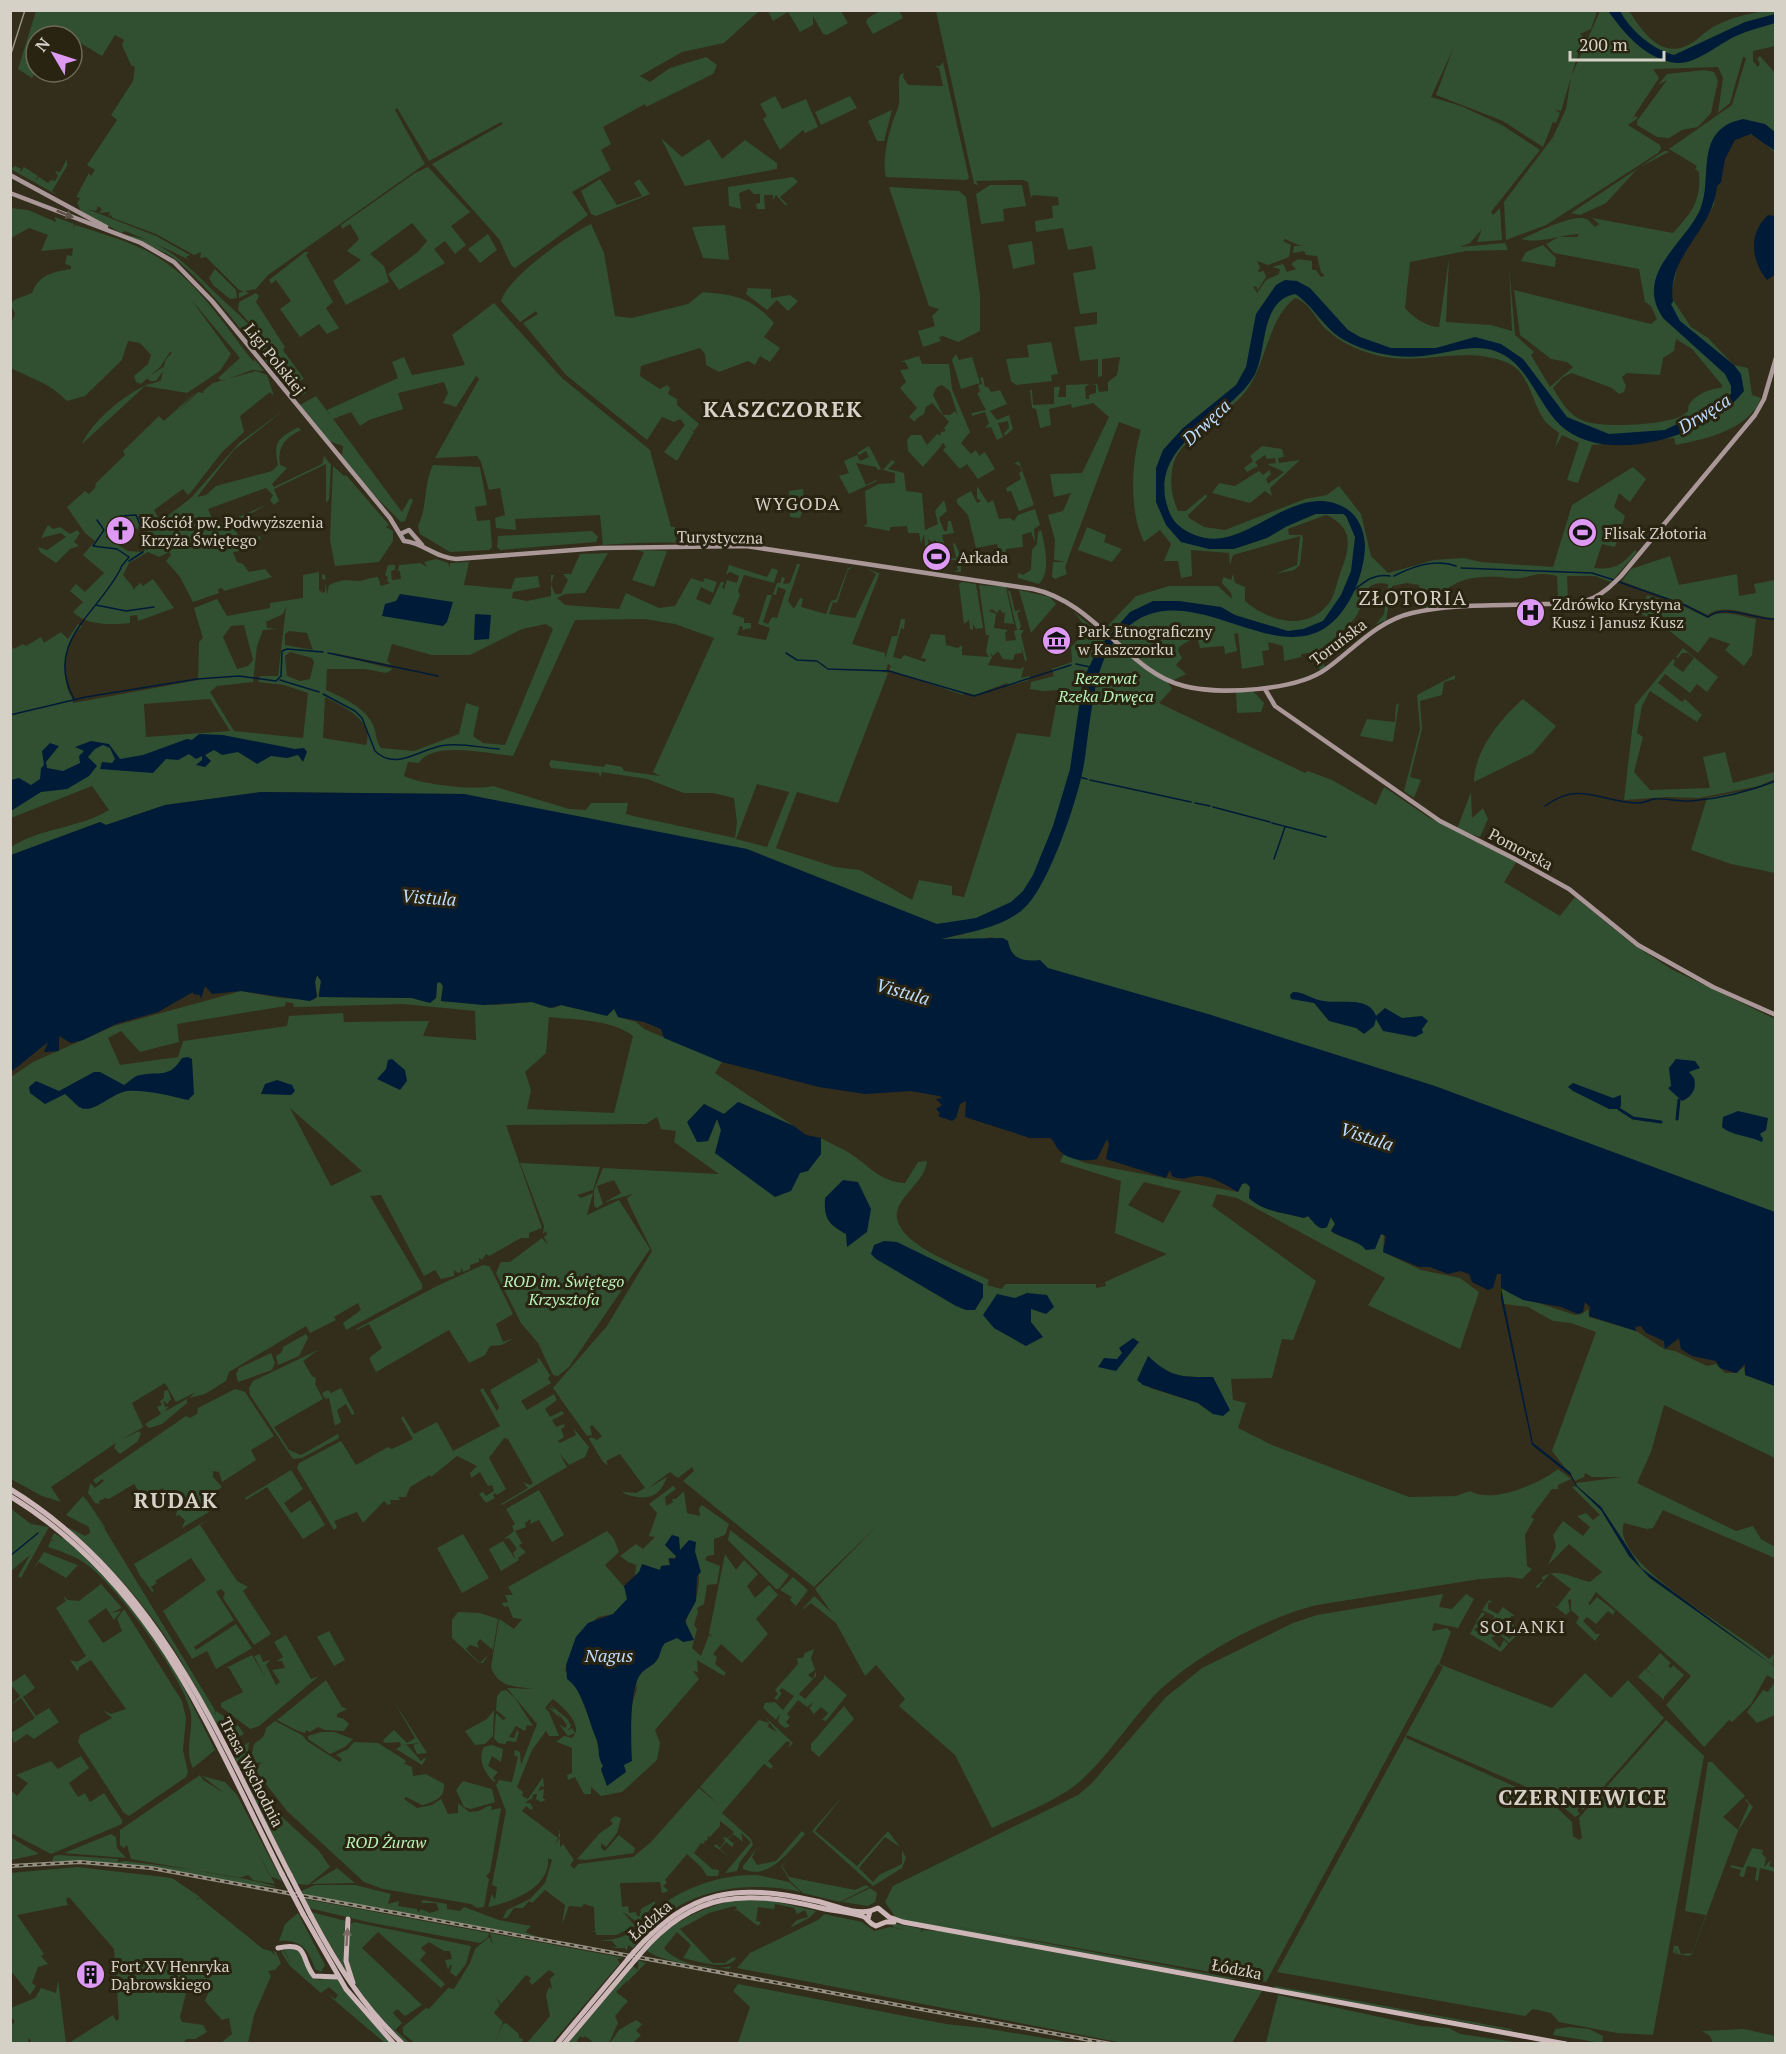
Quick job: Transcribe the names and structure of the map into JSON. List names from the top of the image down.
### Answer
{
  "streets": {
    "main road": [
      "Ligi Polskiej",
      "Turystyczna",
      "Toruńska",
      "Pomorska",
      "Trasa Wschodnia",
      "Łódzka"
    ]
  },
  "crossings": [
    ["Ligi Polskiej", "Turystyczna"],
    ["Turystyczna", "Toruńska"],
    ["Toruńska", "Pomorska"]
  ],
  "districts": [
    "KASZCZOREK",
    "WYGODA",
    "ZŁOTORIA",
    "RUDAK",
    "SOLANKI",
    "CZERNIEWICE"
  ],
  "water": ["Drwęca", "Vistula", "Nagus"],
  "parks": ["Rezerwat Rzeka Drwęca", "ROD im. Świętego Krzysztofa", "ROD Żuraw"],
  "places": {
    "church": ["Kościół pw. Podwyższenia Krzyża Świętego"],
    "sports": ["Flisak Złotoria", "Arkada"],
    "hospital": ["Zdrówko Krystyna Kusz i Janusz Kusz"],
    "museum": ["Park Etnograficzny w Kaszczorku"],
    "building": ["Fort XV Henryka Dąbrowskiego"]
  },
  "scale_bar": "200 m",
  "north": "top left"
}
